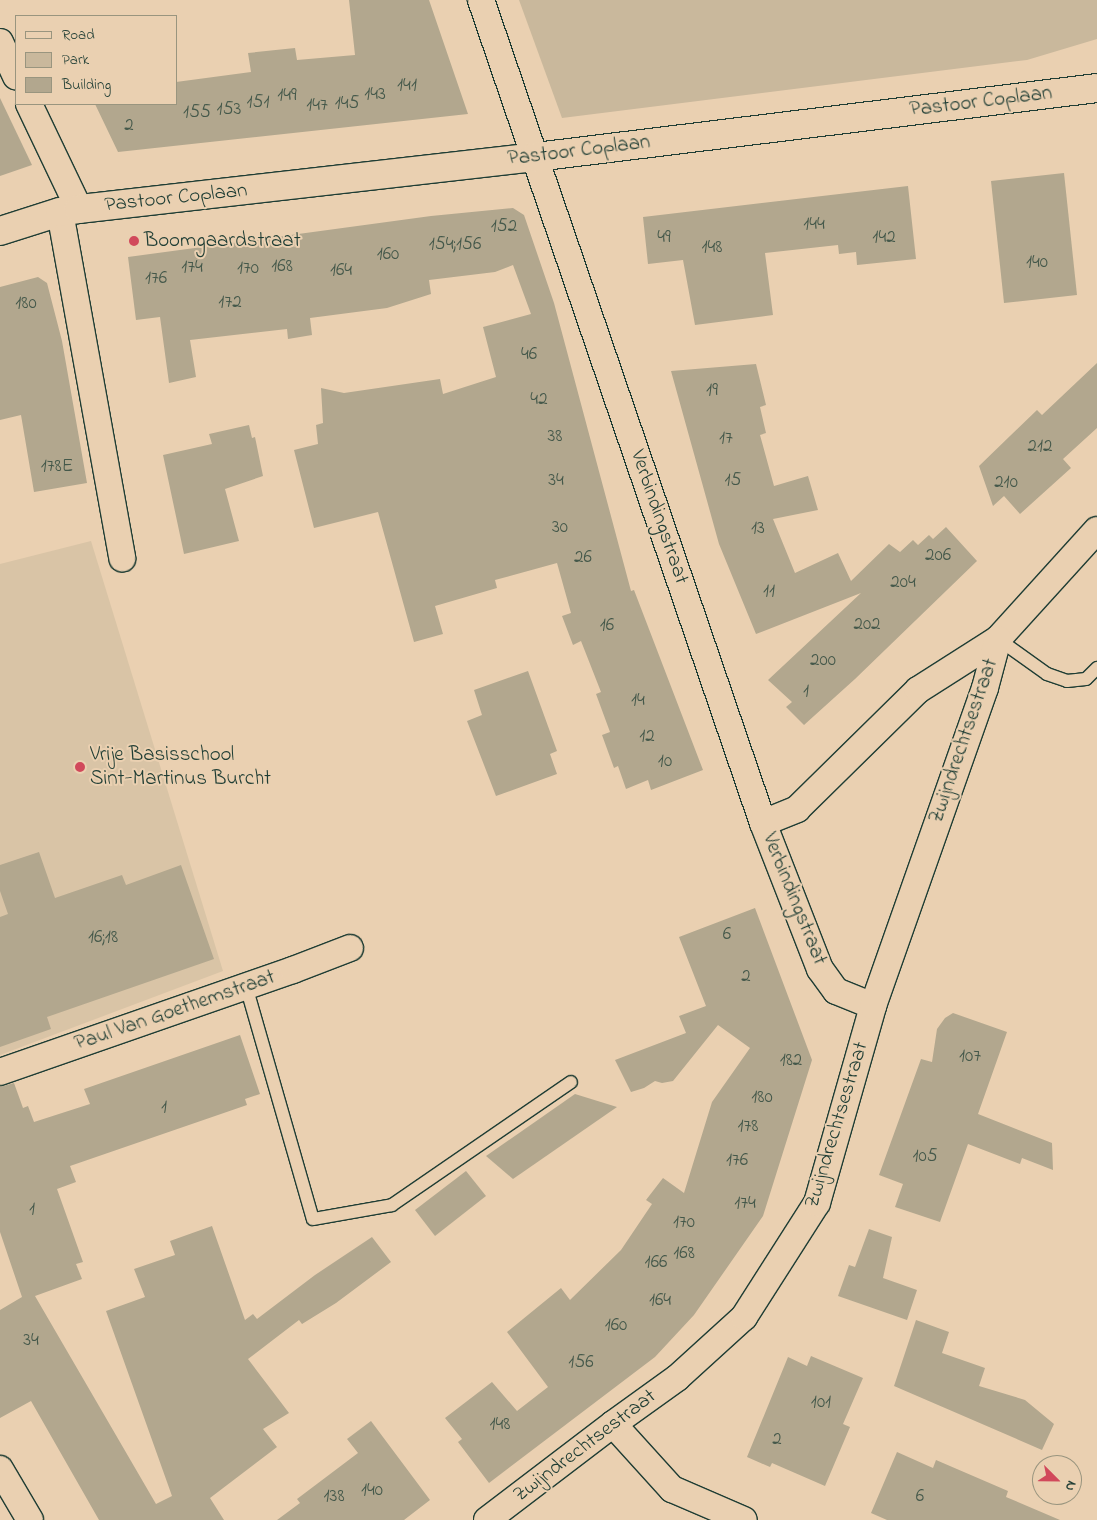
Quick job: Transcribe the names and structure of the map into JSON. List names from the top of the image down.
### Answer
{
  "streets": {
    "street": [
      "Pastoor Coplaan",
      "Verbindingstraat",
      "Zwijndrechtsestraat",
      "Paul Van Goethemstraat"
    ]
  },
  "crossings": [
    ["Pastoor Coplaan", "Verbindingstraat"],
    ["Verbindingstraat", "Zwijndrechtsestraat"]
  ],
  "places": ["Boomgaardstraat", "Vrije Basisschool Sint-Martinus Burcht"],
  "house_numbers": [
    "141",
    "143",
    "149",
    "151",
    "145",
    "147",
    "153",
    "155",
    "2",
    "144",
    "152",
    "49",
    "142",
    "154;156",
    "148",
    "160",
    "140",
    "168",
    "174",
    "170",
    "164",
    "176",
    "172",
    "180",
    "46",
    "19",
    "42",
    "38",
    "17",
    "212",
    "178E",
    "34",
    "15",
    "210",
    "30",
    "13",
    "206",
    "26",
    "204",
    "11",
    "202",
    "16",
    "200",
    "1",
    "14",
    "12",
    "10",
    "6",
    "16;18",
    "2",
    "107",
    "182",
    "180",
    "1",
    "178",
    "105",
    "176",
    "174",
    "1",
    "170",
    "168",
    "166",
    "164",
    "160",
    "34",
    "156",
    "101",
    "148",
    "2",
    "140",
    "138",
    "6"
  ],
  "legend": ["Road", "Park", "Building"],
  "north": "bottom right"
}
